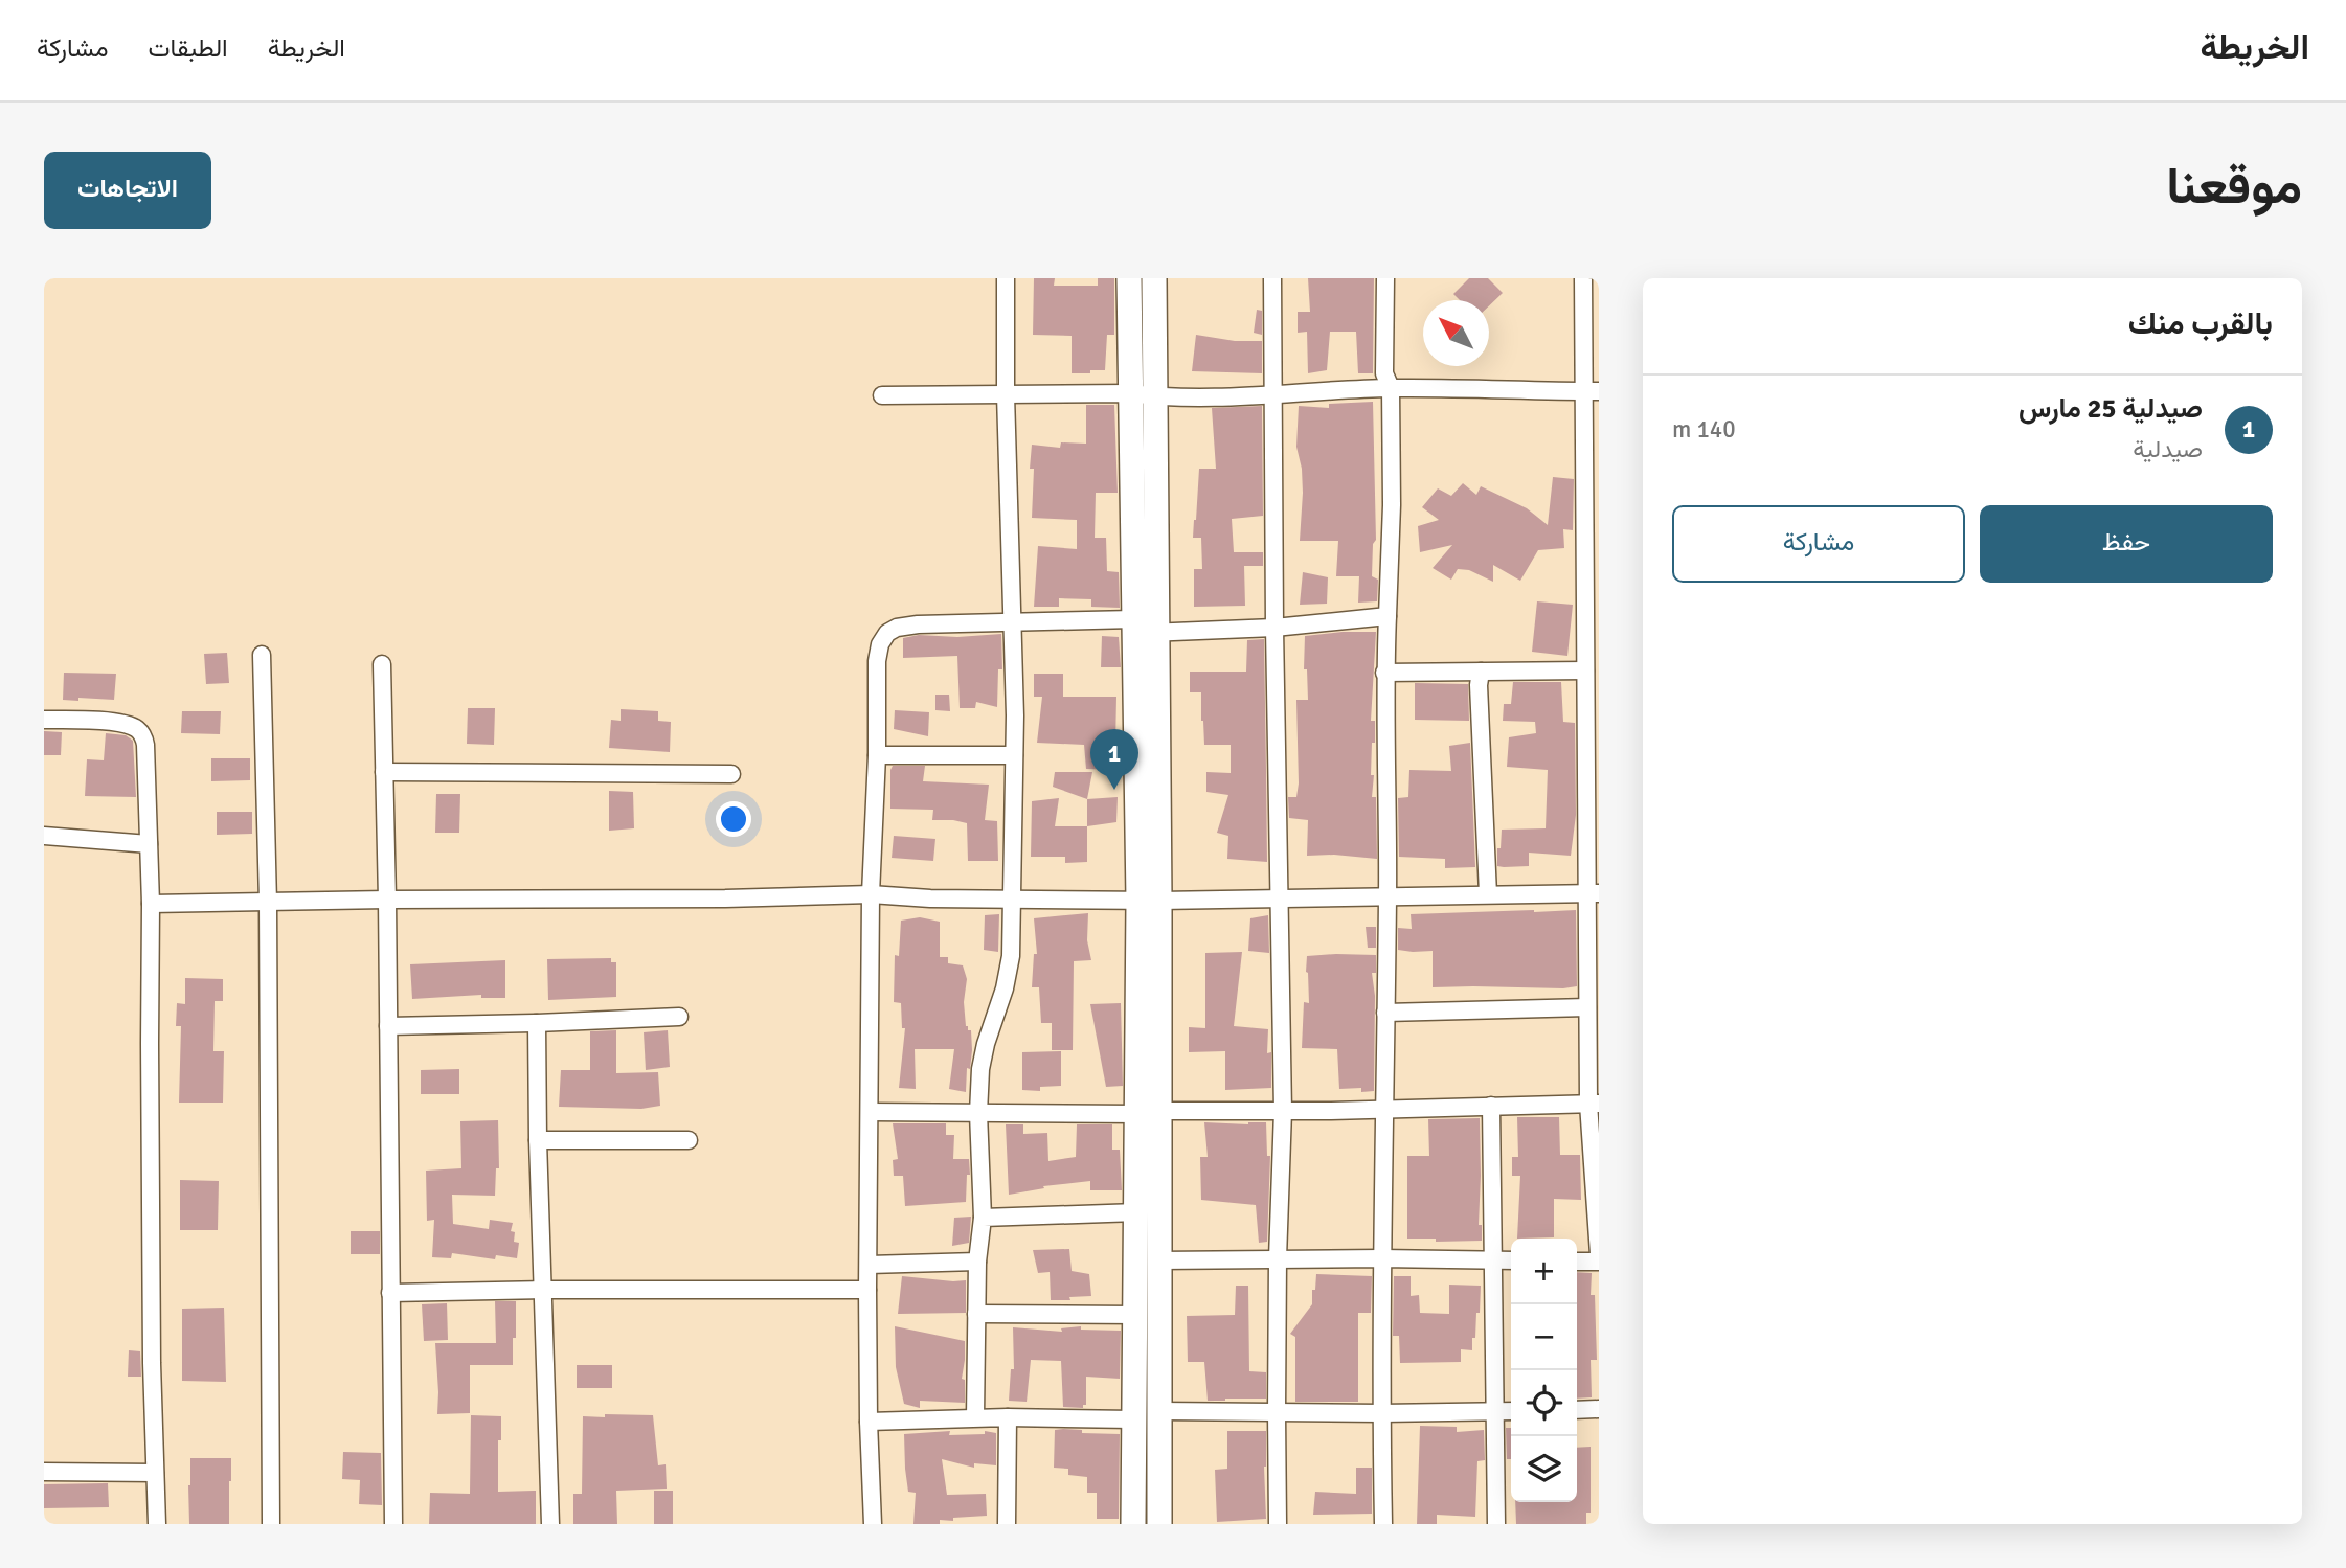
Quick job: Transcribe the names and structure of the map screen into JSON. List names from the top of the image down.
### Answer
{
  "north": "top left",
  "page": {
    "header": "الخريطة",
    "nav": ["الخريطة", "الطبقات", "مشاركة"],
    "title": "موقعنا",
    "buttons": [
      "الاتجاهات",
      ["حفظ", "مشاركة"]
    ],
    "heading": "بالقرب منك",
    "list": [
      {
        "mark": "1",
        "name": "صيدلية 25 مارس",
        "note": "صيدلية",
        "value": "140 m"
      }
    ],
    "pins": "1",
    "map_buttons": ["+", "−"]
  }
}
